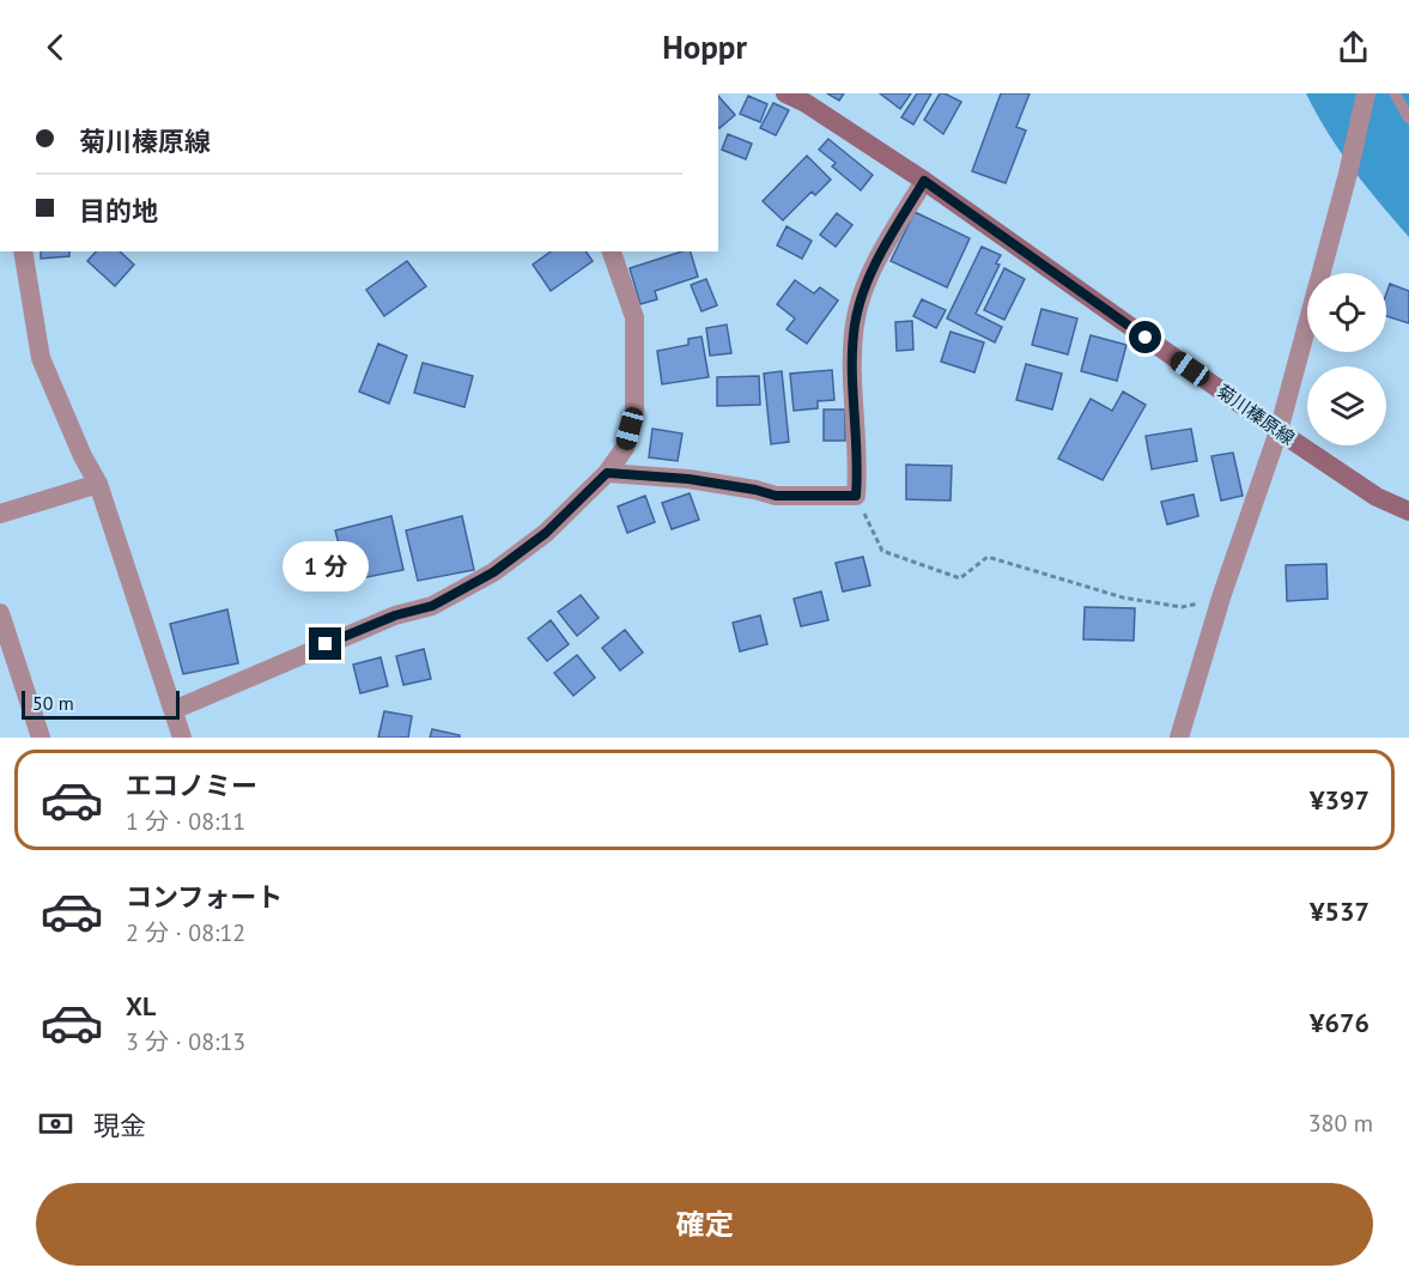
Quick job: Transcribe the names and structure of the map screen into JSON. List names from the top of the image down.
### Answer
{
  "streets": {
    "main road": ["菊川榛原線"]
  },
  "scale_bar": "50 m",
  "page": {
    "header": "Hoppr",
    "banner": ["菊川榛原線", "目的地"],
    "bubble": "1 分",
    "scale": "50 m",
    "list": [
      {
        "name": "エコノミー",
        "note": "1 分 · 08:11",
        "value": "¥397"
      },
      {
        "name": "コンフォート",
        "note": "2 分 · 08:12",
        "value": "¥537"
      },
      {
        "name": "XL",
        "note": "3 分 · 08:13",
        "value": "¥676"
      }
    ],
    "pay": ["現金", "380 m"],
    "buttons": "確定"
  }
}
